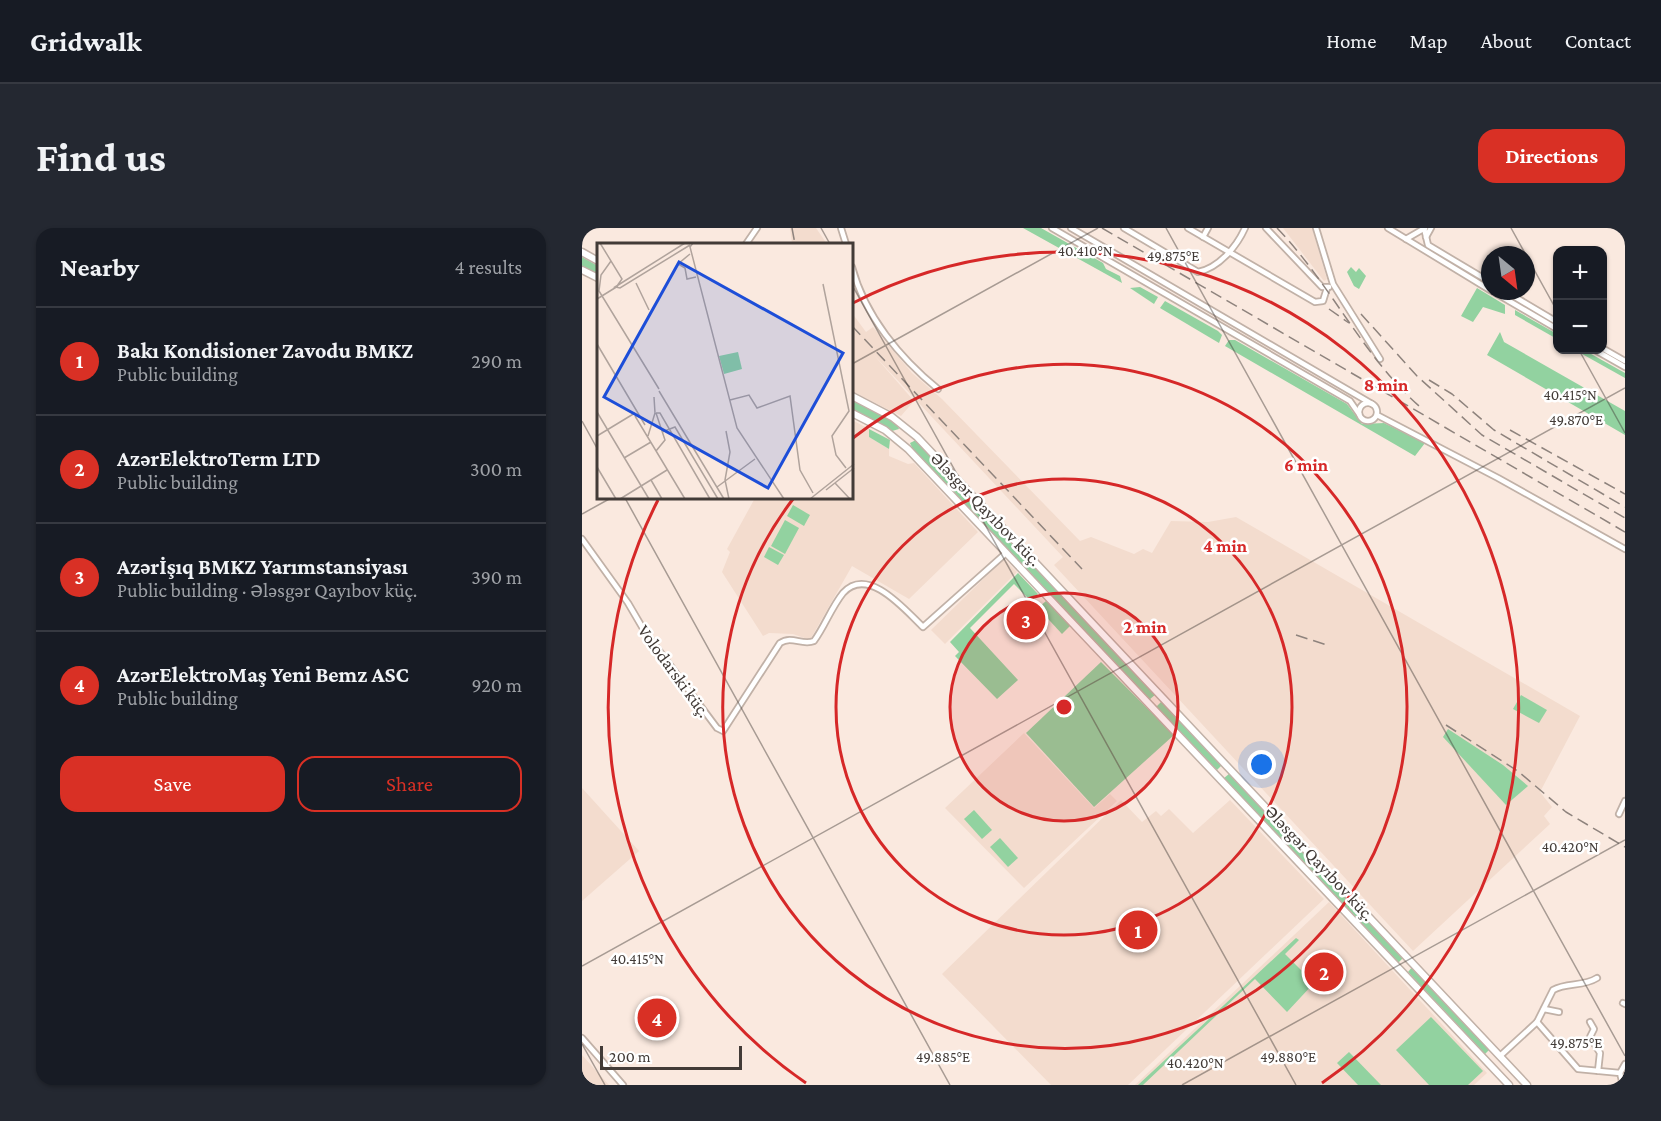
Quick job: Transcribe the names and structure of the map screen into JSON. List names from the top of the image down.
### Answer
{
  "streets": {
    "main road": ["Ələsgər Qayıbov küç."],
    "street": ["Volodarski küç."]
  },
  "crossings": [
    ["Ələsgər Qayıbov küç.", "Volodarski küç."]
  ],
  "scale_bar": "200 m",
  "north": "bottom right",
  "page": {
    "header": "Gridwalk",
    "nav": [
      "Home",
      "Map",
      "About",
      "Contact"
    ],
    "buttons": [
      "Directions",
      ["Save", "Share"]
    ],
    "title": "Find us",
    "heading": ["Nearby", "4 results"],
    "map_buttons": ["+", "−"],
    "list": [
      {
        "mark": "1",
        "name": "Bakı Kondisioner Zavodu BMKZ",
        "note": "Public building",
        "value": "290 m"
      },
      {
        "mark": "2",
        "name": "AzərElektroTerm LTD",
        "note": "Public building",
        "value": "300 m"
      },
      {
        "mark": "3",
        "name": "Azərİşıq BMKZ Yarımstansiyası",
        "note": "Public building · Ələsgər Qayıbov küç.",
        "value": "390 m"
      },
      {
        "mark": "4",
        "name": "AzərElektroMaş Yeni Bemz ASC",
        "note": "Public building",
        "value": "920 m"
      }
    ],
    "pins": [
      "3",
      "1",
      "2",
      "4"
    ],
    "scale": "200 m"
  },
  "coordinates": [
    "40.410°N",
    "49.875°E",
    "40.415°N",
    "49.870°E",
    "40.420°N",
    "49.885°E",
    "49.880°E"
  ],
  "rings": [
    "8 min",
    "6 min",
    "4 min",
    "2 min"
  ]
}
